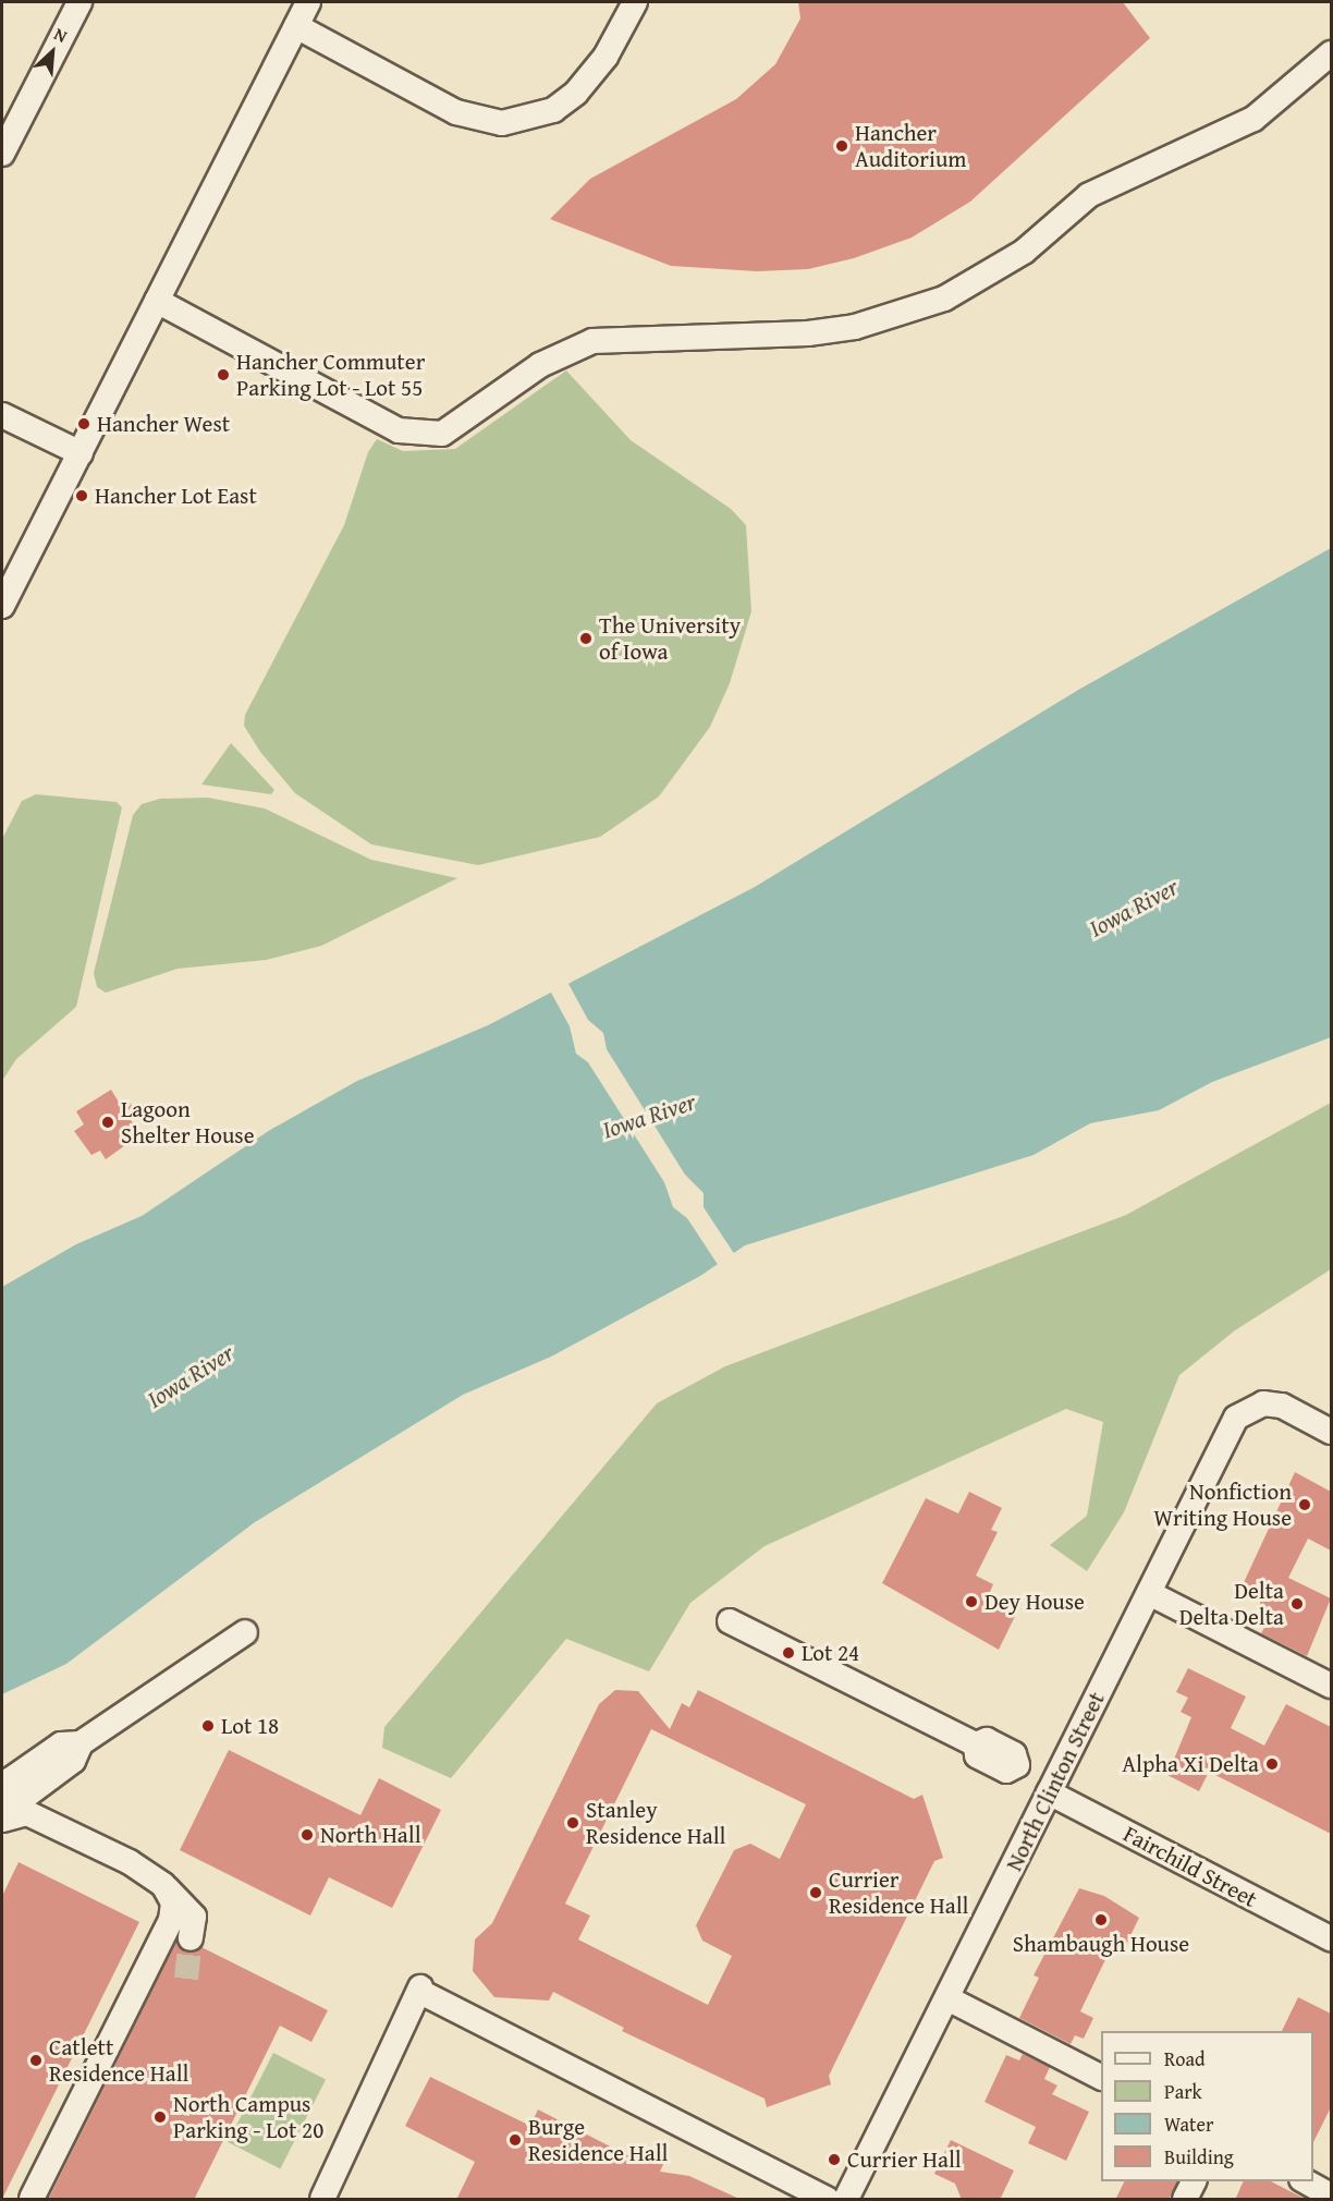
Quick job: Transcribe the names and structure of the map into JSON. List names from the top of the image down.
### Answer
{
  "streets": {
    "street": ["North Clinton Street", "Fairchild Street"]
  },
  "crossings": [
    ["North Clinton Street", "Fairchild Street"]
  ],
  "water": ["Iowa River"],
  "places": [
    "Hancher Auditorium",
    "Hancher Commuter Parking Lot - Lot 55",
    "Hancher West",
    "Hancher Lot East",
    "The University of Iowa",
    "Lagoon Shelter House",
    "Nonfiction Writing House",
    "Dey House",
    "Delta Delta Delta",
    "Lot 24",
    "Lot 18",
    "Alpha Xi Delta",
    "Stanley Residence Hall",
    "North Hall",
    "Currier Residence Hall",
    "Shambaugh House",
    "Catlett Residence Hall",
    "North Campus Parking - Lot 20",
    "Burge Residence Hall",
    "Currier Hall"
  ],
  "legend": [
    "Road",
    "Park",
    "Water",
    "Building"
  ],
  "north": "top right"
}
